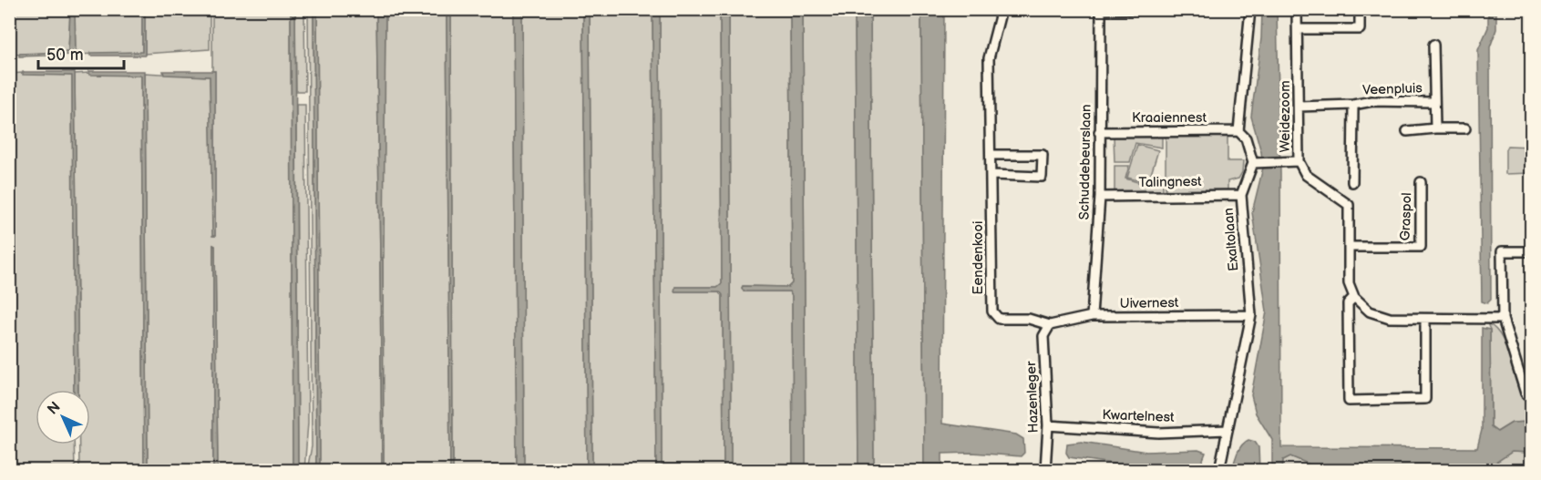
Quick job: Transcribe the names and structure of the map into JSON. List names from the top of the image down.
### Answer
{
  "streets": {
    "street": [
      "Veenpluis",
      "Weidezoom",
      "Kraaiennest",
      "Schuddebeurslaan",
      "Talingnest",
      "Graspol",
      "Exaltolaan",
      "Eendenkooi",
      "Uivernest",
      "Hazenleger",
      "Kwartelnest"
    ]
  },
  "crossings": [
    ["Veenpluis", "Weidezoom"],
    ["Weidezoom", "Graspol"],
    ["Kraaiennest", "Schuddebeurslaan"],
    ["Schuddebeurslaan", "Talingnest"],
    ["Schuddebeurslaan", "Uivernest"],
    ["Talingnest", "Exaltolaan"],
    ["Exaltolaan", "Uivernest"],
    ["Exaltolaan", "Kwartelnest"],
    ["Eendenkooi", "Uivernest"],
    ["Eendenkooi", "Hazenleger"],
    ["Uivernest", "Hazenleger"],
    ["Hazenleger", "Kwartelnest"]
  ],
  "scale_bar": "50 m",
  "north": "top left"
}
